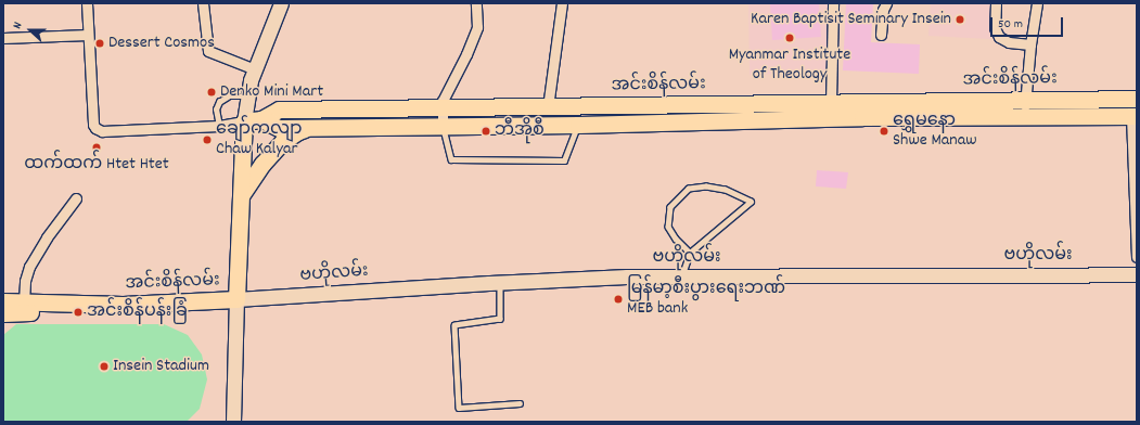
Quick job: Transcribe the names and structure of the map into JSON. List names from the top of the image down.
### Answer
{
  "streets": {
    "main road": ["အင်းစိန်လမ်း", "ဗဟိုလမ်း"]
  },
  "crossings": [
    ["အင်းစိန်လမ်း", "ဗဟိုလမ်း"]
  ],
  "places": [
    "Karen Baptisit Seminary Insein",
    "Myanmar Institute of Theology",
    "Dessert Cosmos",
    "Denko Mini Mart",
    "ဘီအိုစီ",
    "ရွှေမနော Shwe Manaw",
    "ချော်ကလျာ Chaw Kalyar",
    "ထက်ထက် Htet Htet",
    "မြန်မာ့စီးပွားရေးဘဏ် MEB bank",
    "အင်းစိန်ပန်းခြံ",
    "Insein Stadium"
  ],
  "scale_bar": "50 m",
  "north": "left"
}
